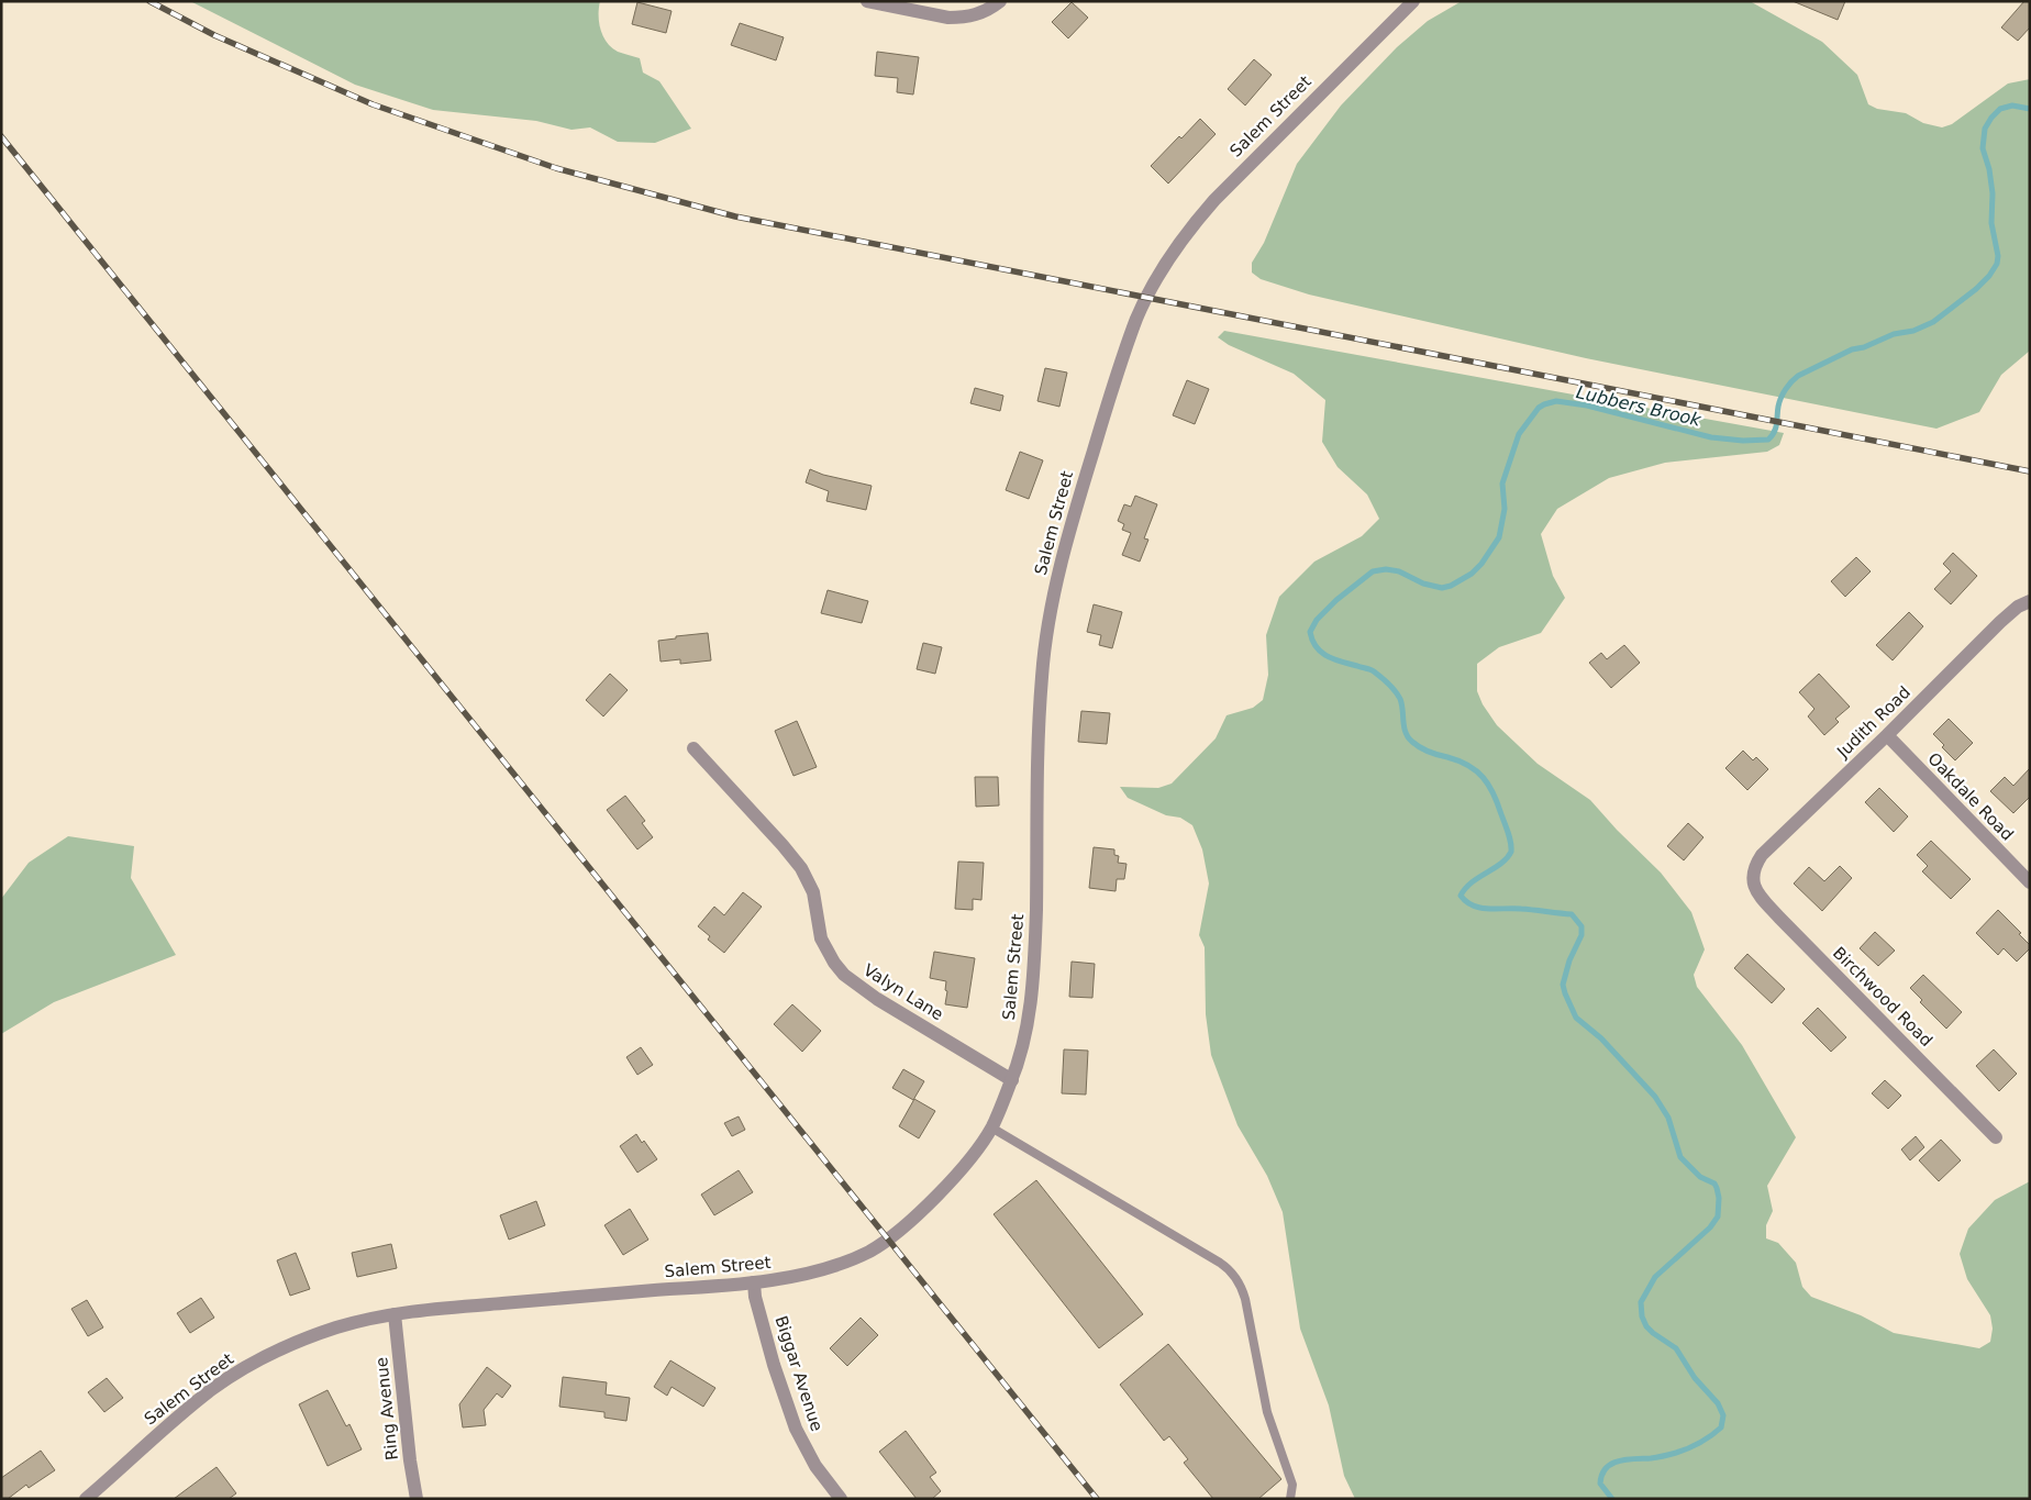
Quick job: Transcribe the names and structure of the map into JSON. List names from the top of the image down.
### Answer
{
  "streets": {
    "street": [
      "Salem Street",
      "Judith Road",
      "Oakdale Road",
      "Valyn Lane",
      "Birchwood Road",
      "Biggar Avenue",
      "Ring Avenue"
    ]
  },
  "crossings": [
    ["Salem Street", "Valyn Lane"],
    ["Salem Street", "Biggar Avenue"],
    ["Salem Street", "Ring Avenue"],
    ["Judith Road", "Oakdale Road"],
    ["Judith Road", "Birchwood Road"]
  ],
  "water": ["Lubbers Brook"]
}
